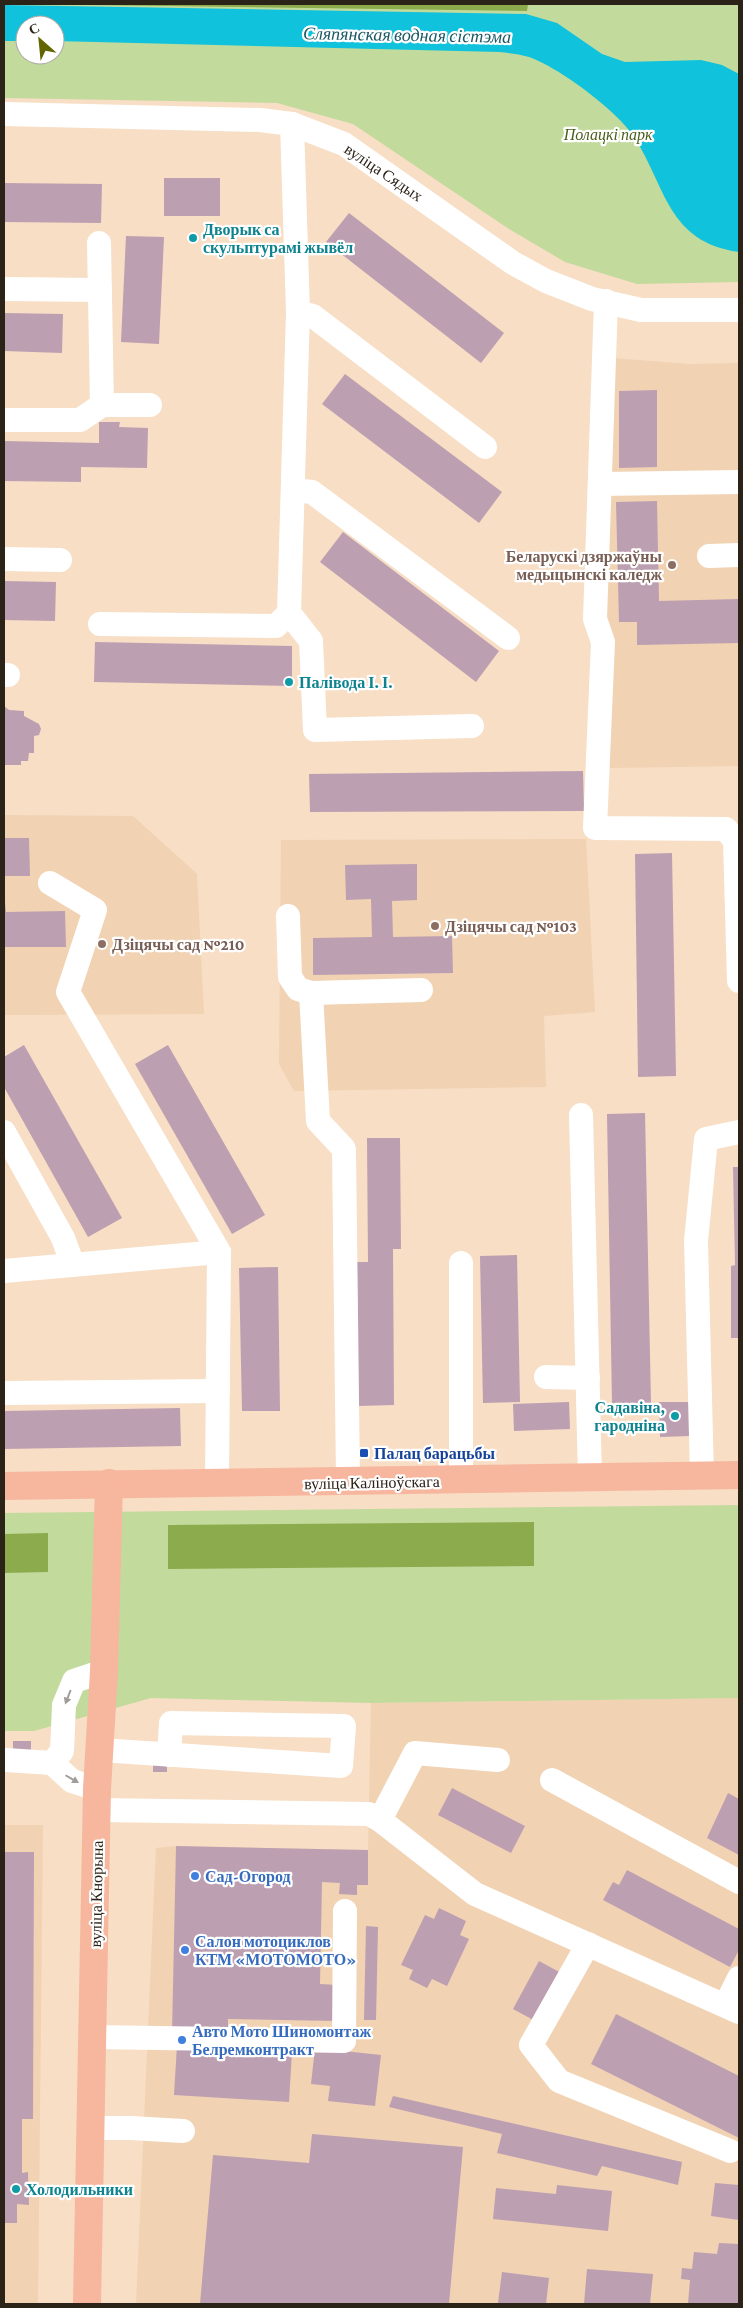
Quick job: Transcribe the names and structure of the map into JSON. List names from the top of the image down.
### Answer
{
  "streets": {
    "main road": ["вуліца Каліноўскага", "вуліца Кнорына"],
    "street": ["вуліца Сядых"]
  },
  "crossings": [
    ["вуліца Каліноўскага", "вуліца Кнорына"]
  ],
  "water": ["Сляпянская водная сістэма"],
  "parks": ["Полацкі парк"],
  "places": {
    "other": [
      "Дворык са скульптурамі жывёл",
      "Беларускі дзяржаўны медыцынскі каледж",
      "Палівода І. І.",
      "Дзіцячы сад №103",
      "Дзіцячы сад №210",
      "Садавіна, гародніна",
      "Сад-Огород",
      "Салон мотоциклов КТМ «МОТОМОТО»",
      "Авто Мото Шиномонтаж Белремконтракт",
      "Холодильники"
    ],
    "transit": ["Палац барацьбы"]
  },
  "north": "top left"
}
